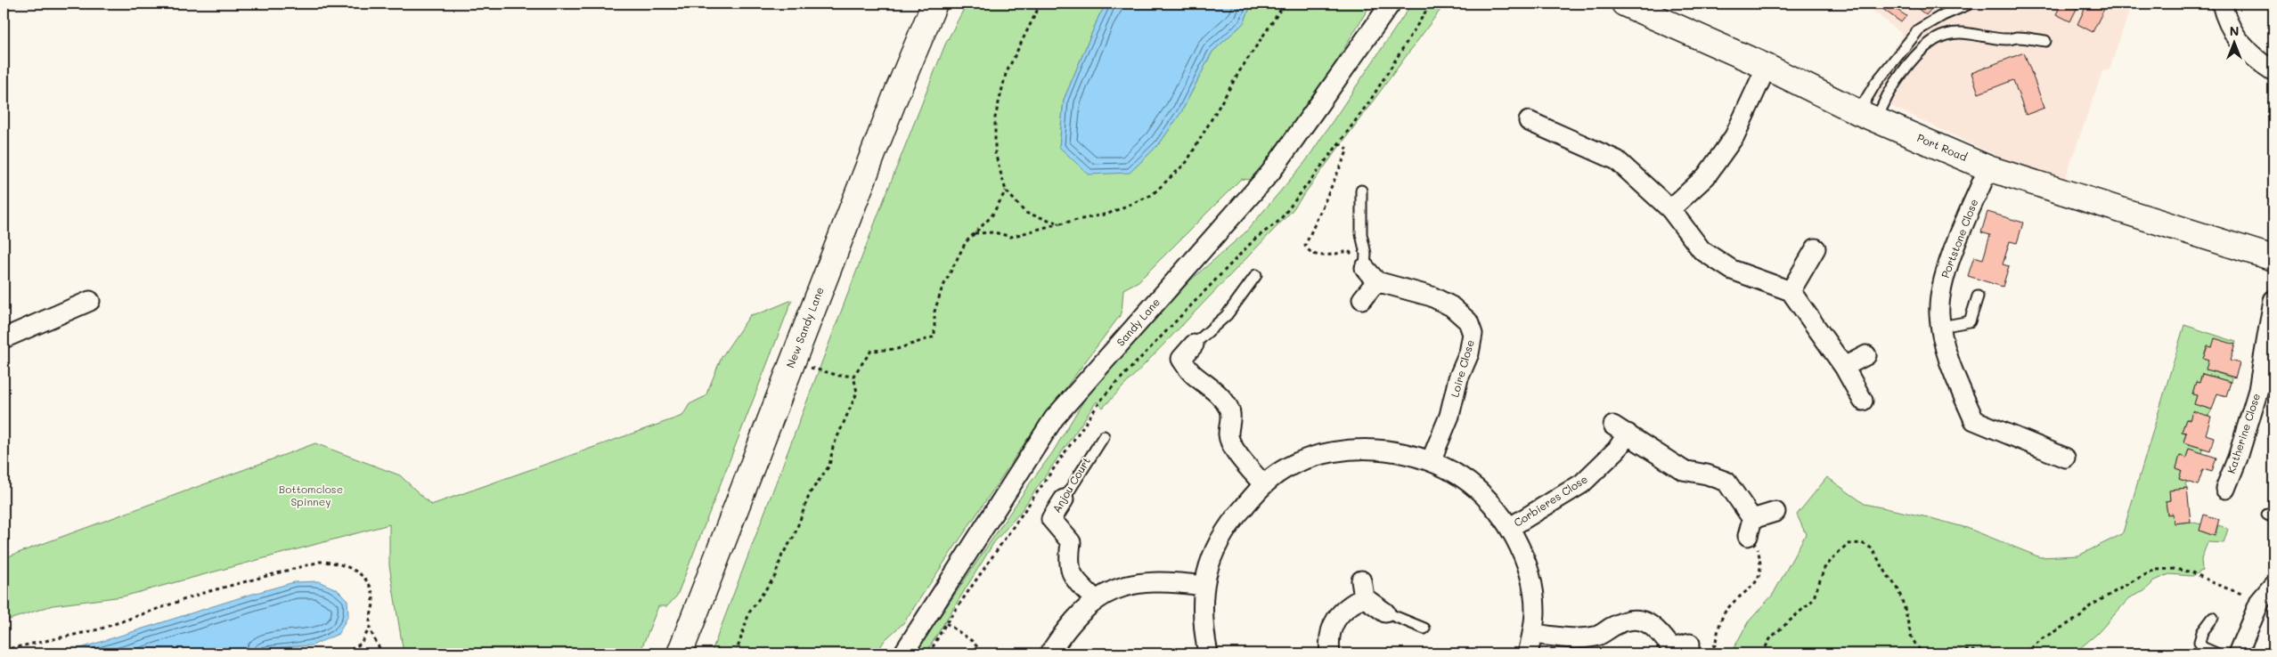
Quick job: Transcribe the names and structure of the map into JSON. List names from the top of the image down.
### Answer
{
  "streets": {
    "street": [
      "Port Road",
      "Portstone Close",
      "Sandy Lane",
      "New Sandy Lane",
      "Loire Close",
      "Katherine Close",
      "Anjou Court",
      "Corbieres Close"
    ]
  },
  "crossings": [
    ["Port Road", "Portstone Close"]
  ],
  "parks": ["Bottomclose Spinney"],
  "north": "top"
}
